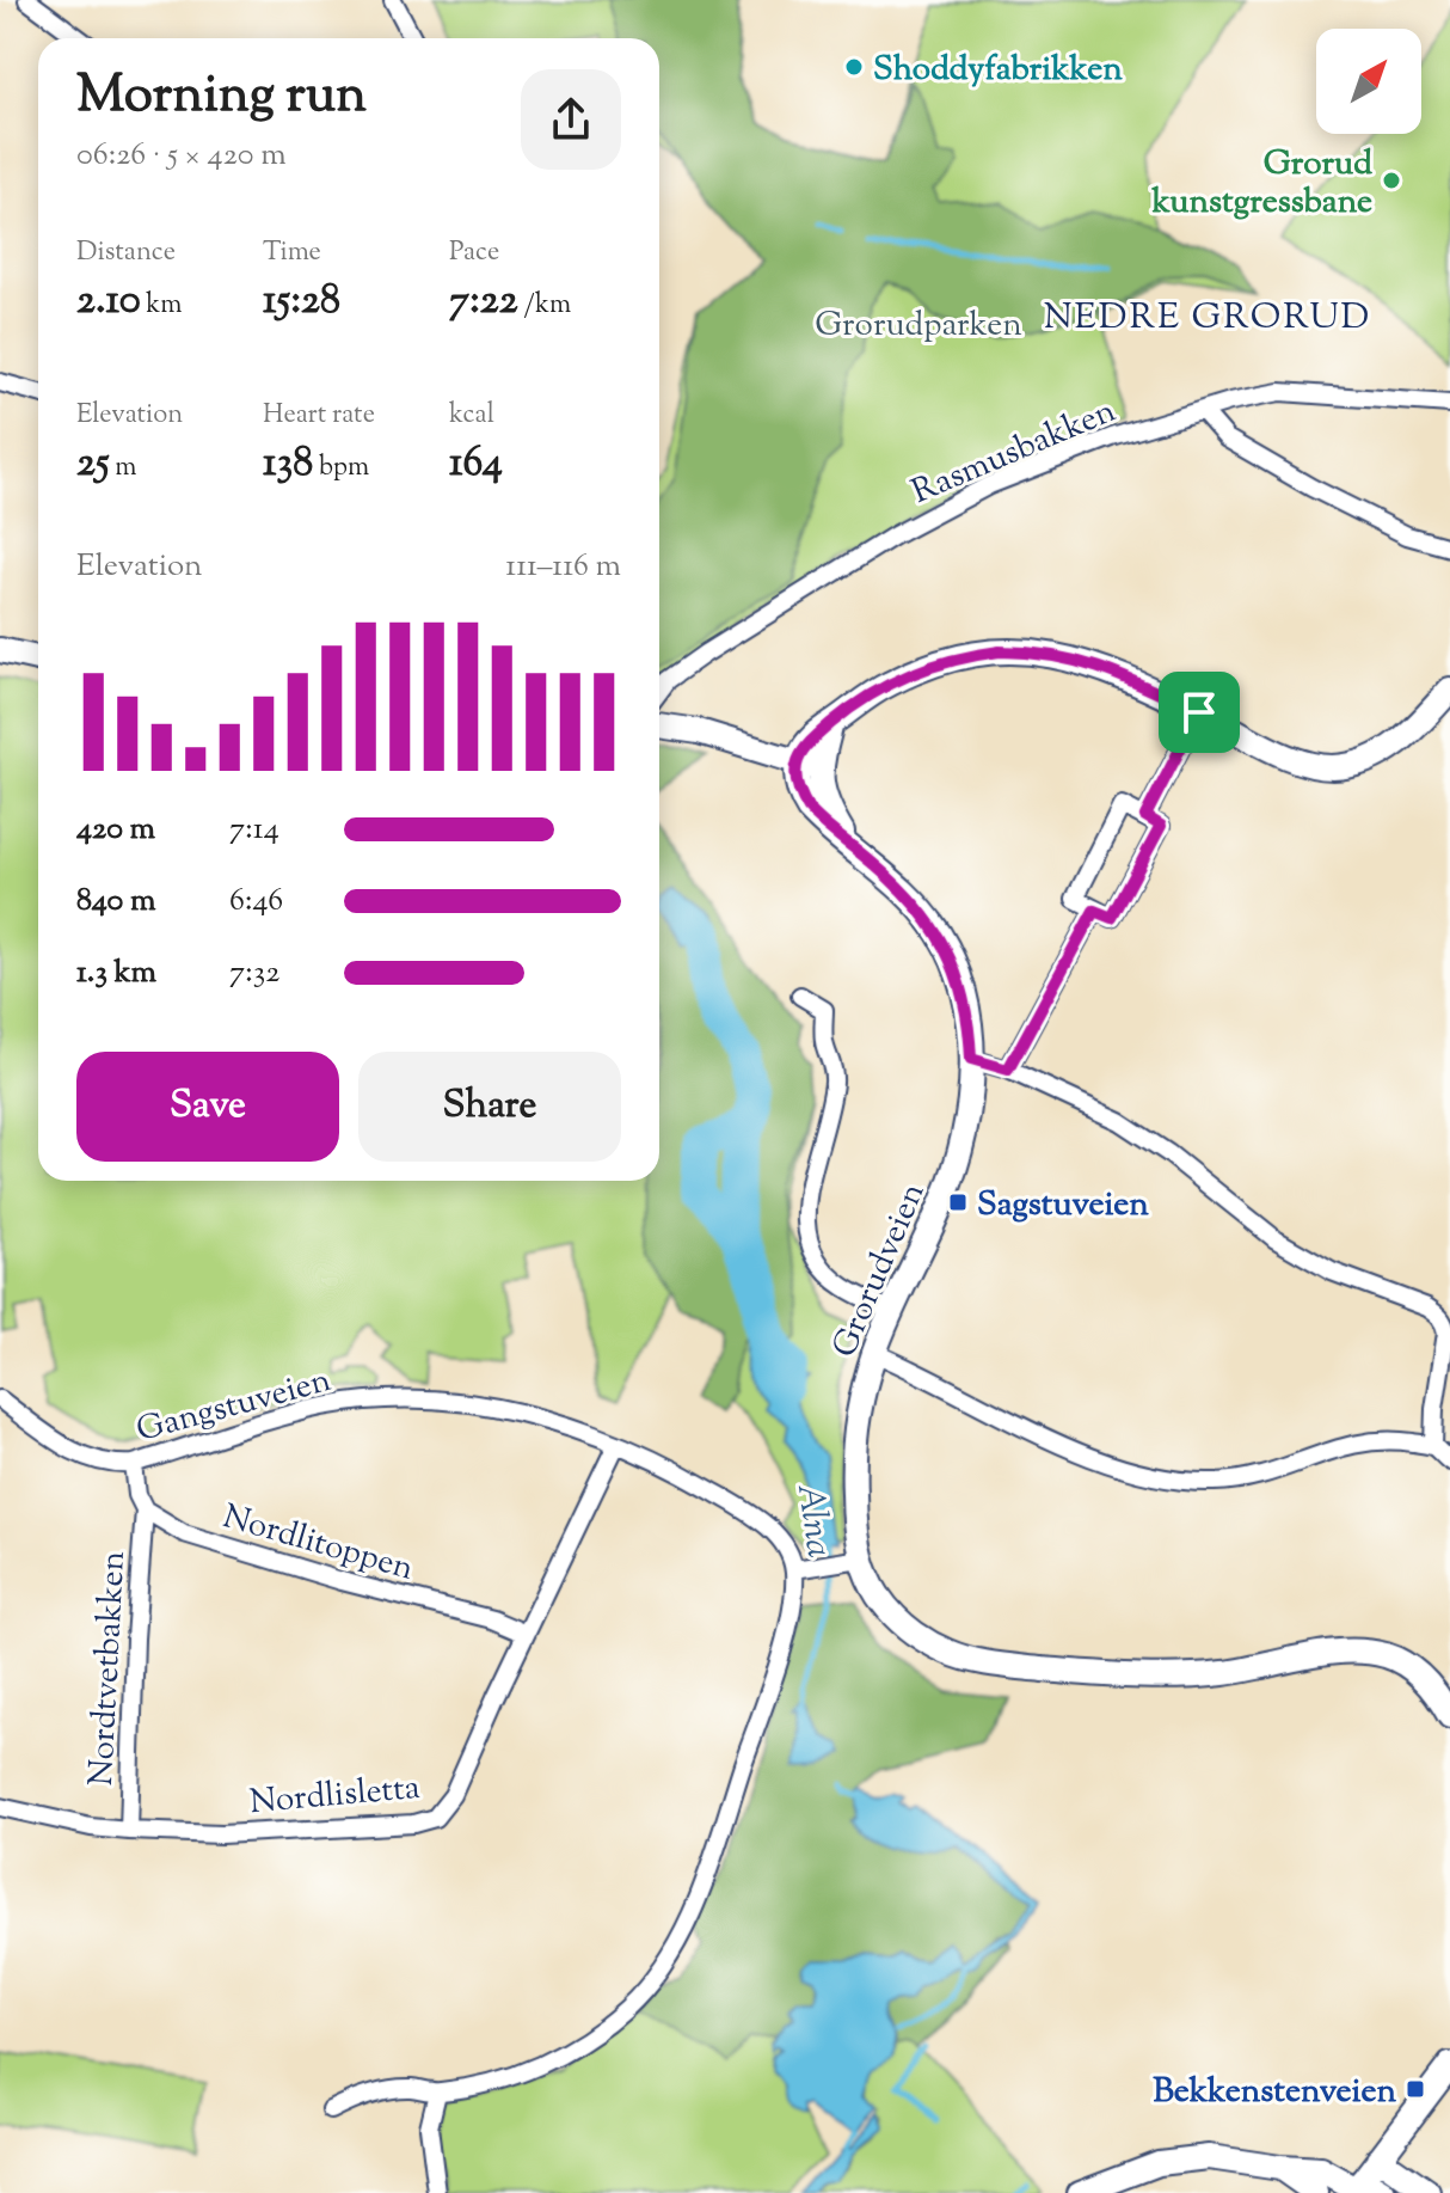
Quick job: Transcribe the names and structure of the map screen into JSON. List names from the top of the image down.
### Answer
{
  "streets": {
    "street": [
      "Rasmusbakken",
      "Grorudveien",
      "Gangstuveien",
      "Nordlitoppen",
      "Nordtvetbakken",
      "Nordlisletta"
    ]
  },
  "crossings": [
    ["Gangstuveien", "Nordlisletta"],
    ["Nordlitoppen", "Nordtvetbakken"],
    ["Nordlitoppen", "Nordlisletta"],
    ["Nordtvetbakken", "Nordlisletta"]
  ],
  "districts": ["NEDRE GRORUD"],
  "water": ["Alna"],
  "parks": ["Grorudparken"],
  "places": {
    "other": ["Shoddyfabrikken", "Grorud kunstgressbane"],
    "transit": ["Sagstuveien", "Bekkenstenveien"]
  },
  "north": "top right",
  "page": {
    "heading": ["Morning run", "06:26 · 5 × 420 m"],
    "stats": [
      ["Distance", "2.10 km"],
      ["Time", "15:28"],
      ["Pace", "7:22 /km"],
      ["Elevation", "25 m"],
      ["Heart rate", "138 bpm"],
      ["kcal", "164"]
    ],
    "chart": ["Elevation", "111–116 m"],
    "list": [
      {
        "name": "420 m",
        "note": "7:14"
      },
      {
        "name": "840 m",
        "note": "6:46"
      },
      {
        "name": "1.3 km",
        "note": "7:32"
      }
    ],
    "buttons": ["Save", "Share"]
  }
}
